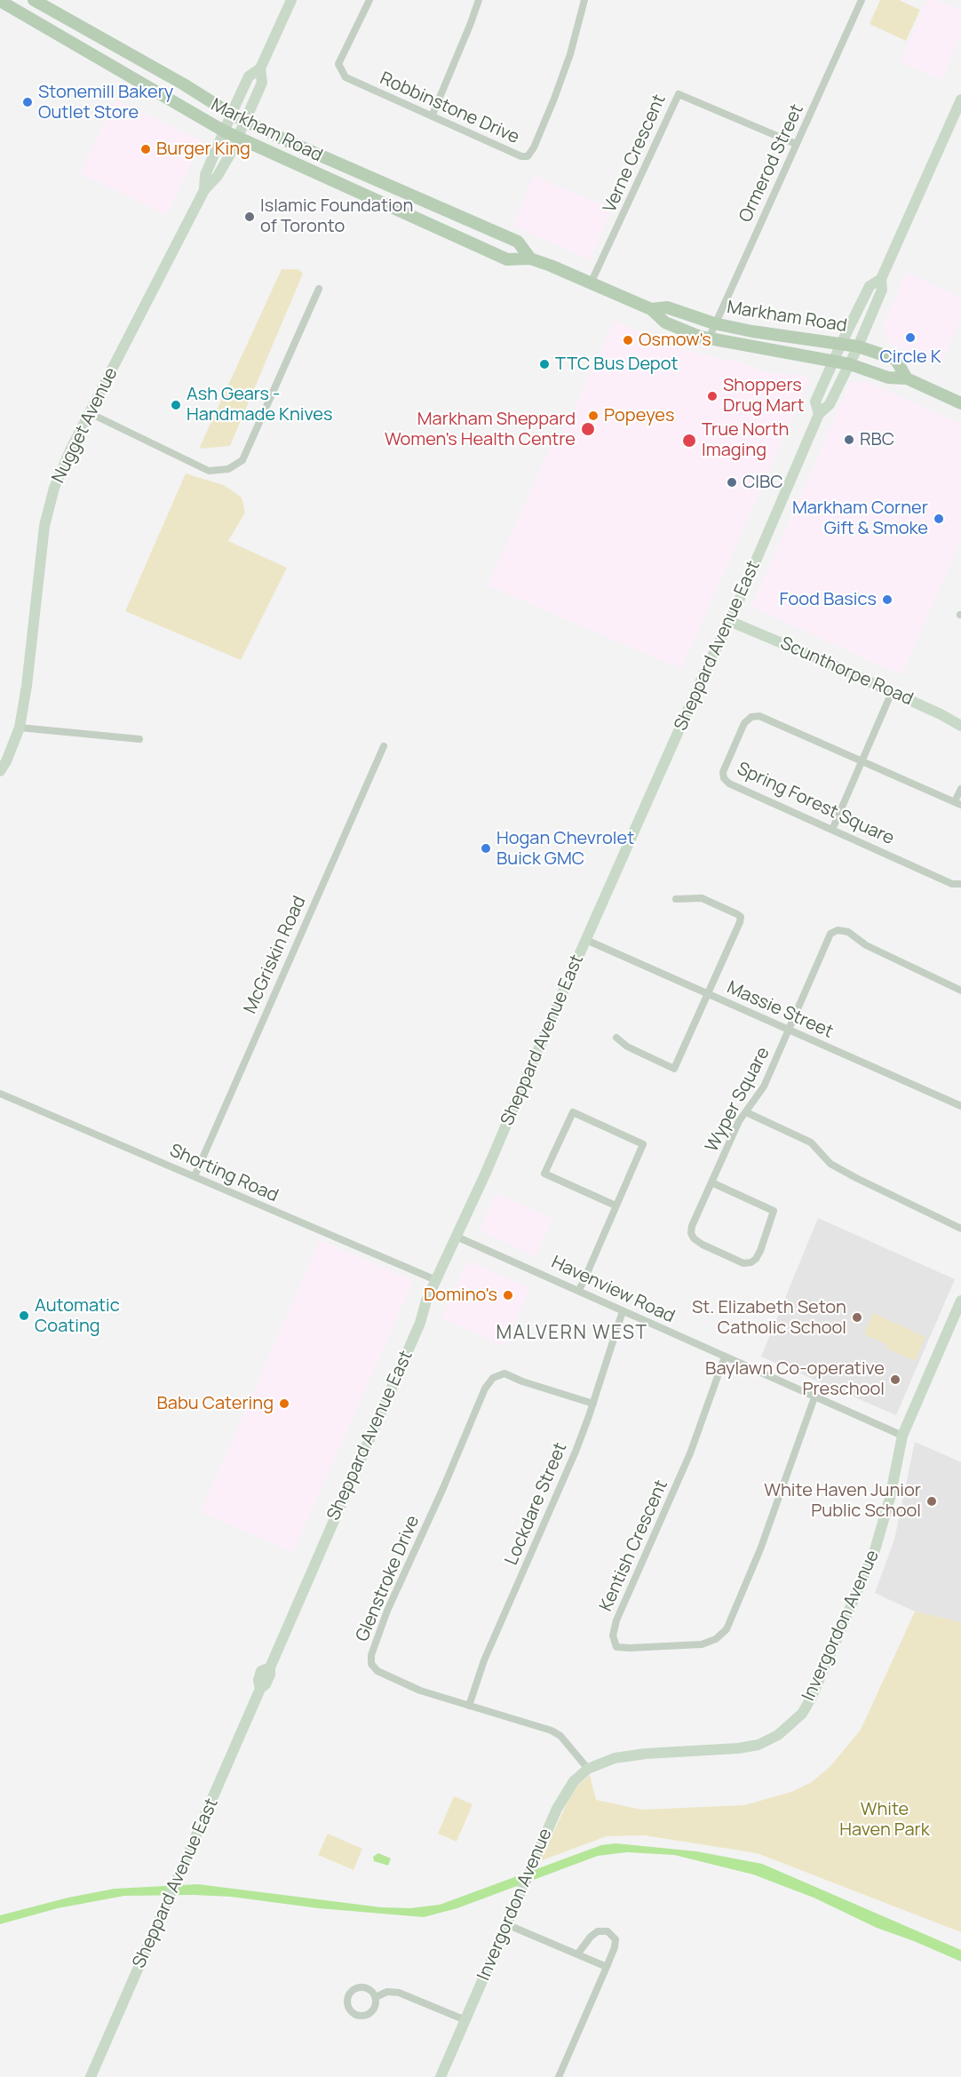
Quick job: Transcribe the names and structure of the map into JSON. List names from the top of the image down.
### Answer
{
  "streets": {
    "main road": [
      "Markham Road",
      "Nugget Avenue",
      "Sheppard Avenue East",
      "Scunthorpe Road",
      "Invergordon Avenue"
    ],
    "street": [
      "Robbinstone Drive",
      "Verne Crescent",
      "Ormerod Street",
      "Spring Forest Square",
      "McGriskin Road",
      "Massie Street",
      "Wyper Square",
      "Shorting Road",
      "Havenview Road",
      "Lockdare Street",
      "Kentish Crescent",
      "Glenstroke Drive"
    ]
  },
  "crossings": [
    ["Markham Road", "Verne Crescent"],
    ["Markham Road", "Ormerod Street"],
    ["Markham Road", "Nugget Avenue"],
    ["Markham Road", "Sheppard Avenue East"],
    ["Verne Crescent", "Ormerod Street"],
    ["Sheppard Avenue East", "Scunthorpe Road"],
    ["Sheppard Avenue East", "Massie Street"],
    ["Sheppard Avenue East", "Shorting Road"],
    ["Sheppard Avenue East", "Havenview Road"],
    ["McGriskin Road", "Shorting Road"],
    ["Massie Street", "Wyper Square"],
    ["Havenview Road", "Lockdare Street"],
    ["Havenview Road", "Kentish Crescent"],
    ["Havenview Road", "Invergordon Avenue"],
    ["Lockdare Street", "Glenstroke Drive"],
    ["Glenstroke Drive", "Invergordon Avenue"]
  ],
  "districts": ["MALVERN WEST"],
  "parks": ["White Haven Park"],
  "places": [
    "Stonemill Bakery Outlet Store",
    "Burger King",
    "Islamic Foundation of Toronto",
    "Circle K",
    "Osmow's",
    "TTC Bus Depot",
    "Shoppers Drug Mart",
    "Ash Gears - Handmade Knives",
    "Popeyes",
    "Markham Sheppard Women's Health Centre",
    "RBC",
    "True North Imaging",
    "CIBC",
    "Markham Corner Gift & Smoke",
    "Food Basics",
    "Hogan Chevrolet Buick GMC",
    "Domino's",
    "Automatic Coating",
    "St. Elizabeth Seton Catholic School",
    "Baylawn Co-operative Preschool",
    "Babu Catering",
    "White Haven Junior Public School"
  ]
}
